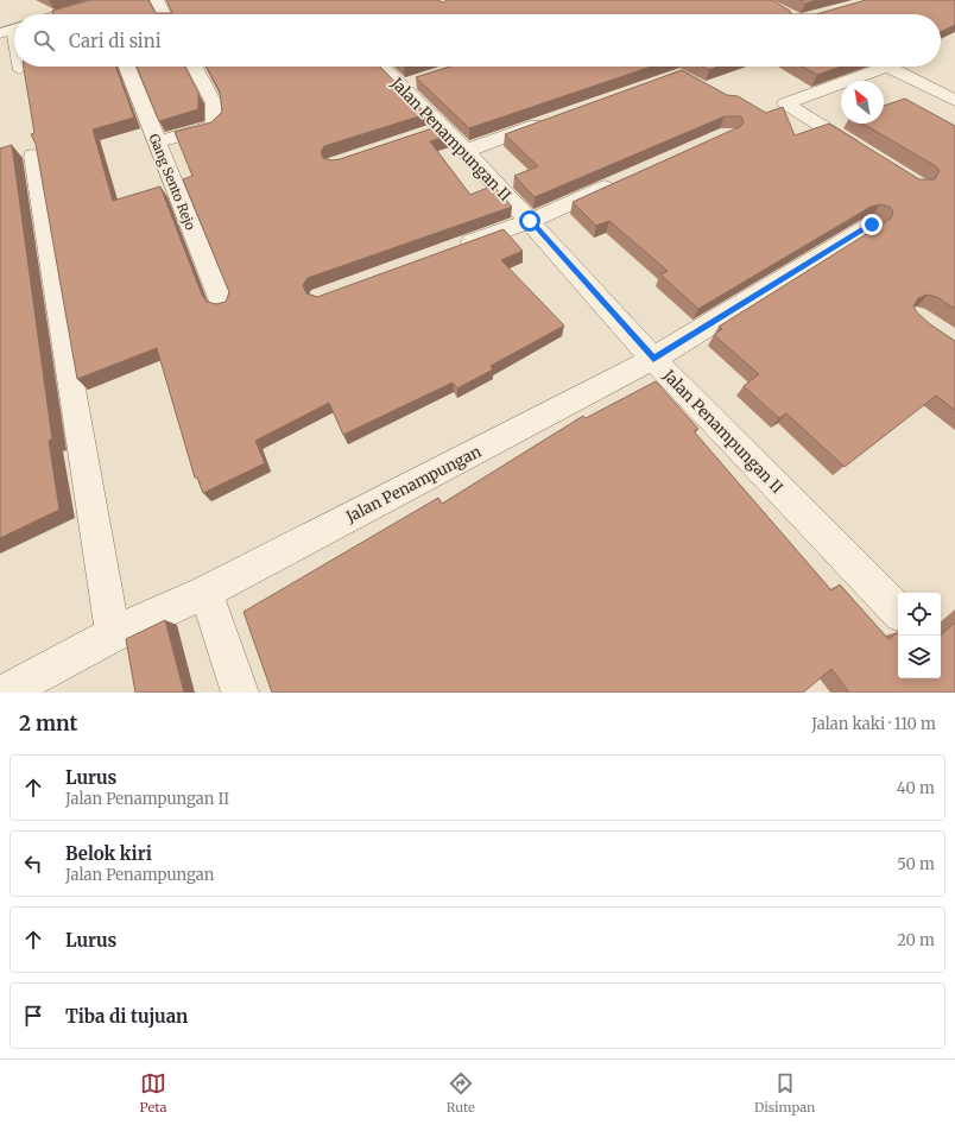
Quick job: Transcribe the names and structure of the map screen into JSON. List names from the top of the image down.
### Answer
{
  "streets": {
    "street": ["Jalan Penampungan II", "Gang Sento Rejo", "Jalan Penampungan"]
  },
  "crossings": [
    ["Jalan Penampungan II", "Jalan Penampungan"]
  ],
  "north": "top left",
  "page": {
    "search": "Cari di sini",
    "heading": ["2 mnt", "Jalan kaki · 110 m"],
    "list": [
      ["Lurus", "Jalan Penampungan II", "40 m"],
      ["Belok kiri", "Jalan Penampungan", "50 m"],
      ["Lurus", "20 m"],
      "Tiba di tujuan"
    ],
    "nav": ["Peta", "Rute", "Disimpan"]
  }
}
